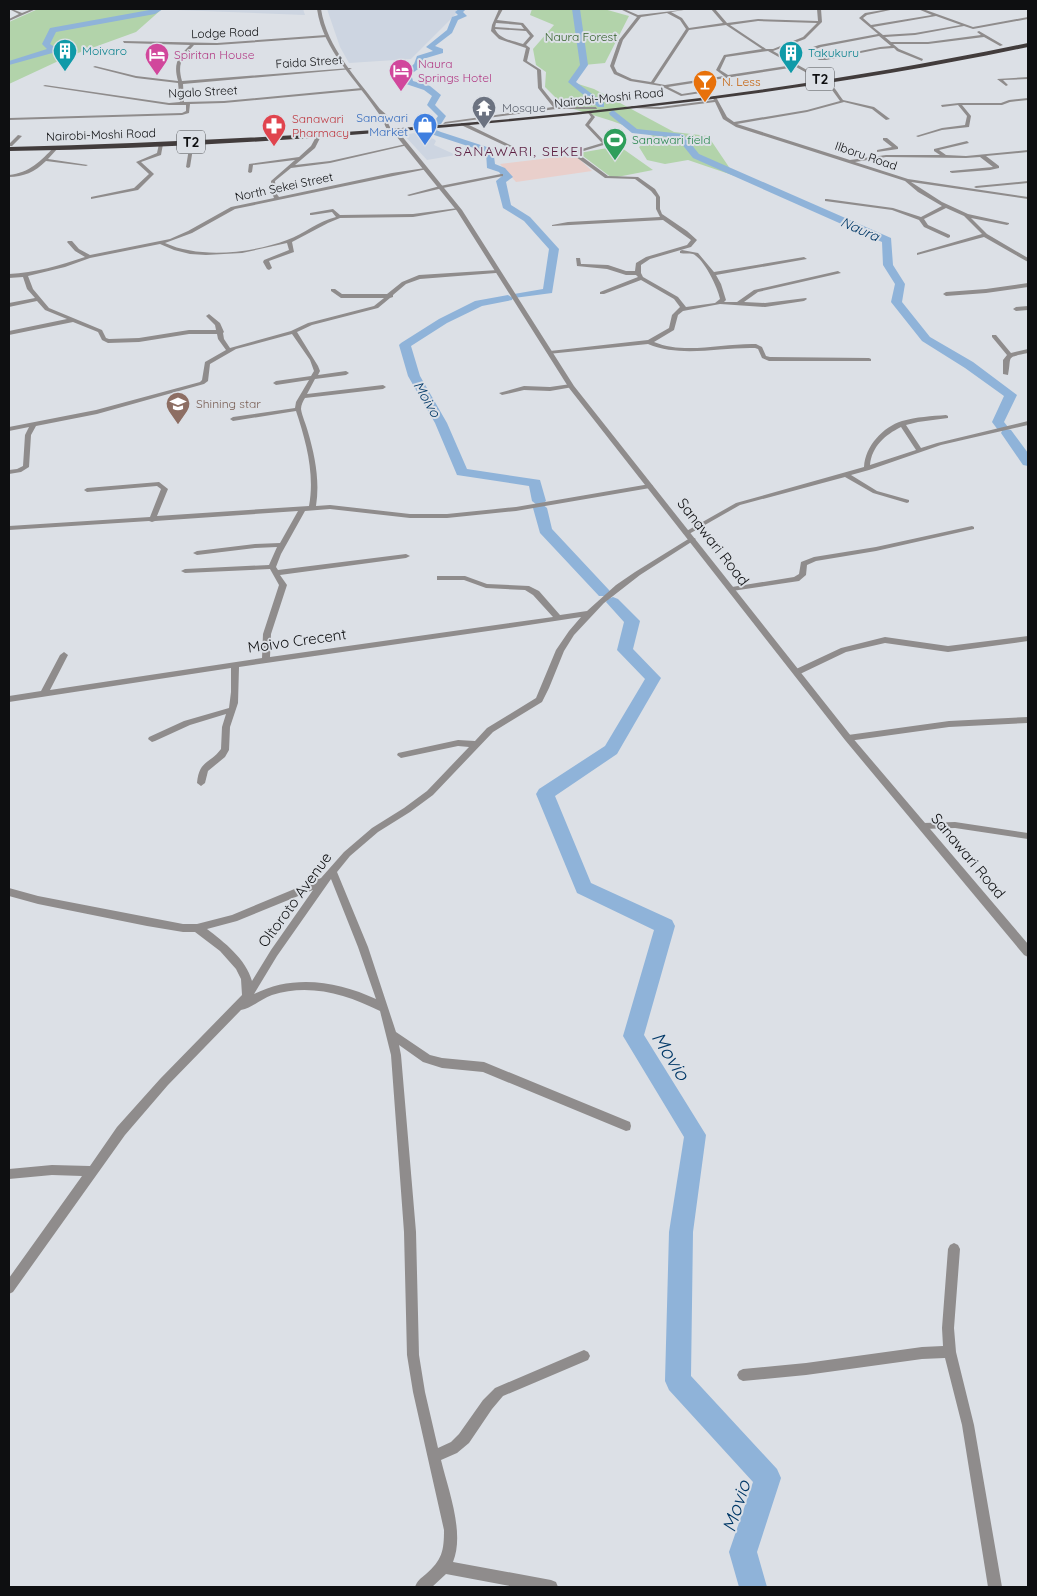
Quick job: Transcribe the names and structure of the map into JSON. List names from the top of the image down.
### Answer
{
  "streets": {
    "highway": ["T2", "Nairobi-Moshi Road"],
    "street": [
      "Lodge Road",
      "Faida Street",
      "Ngalo Street",
      "Ilboru Road",
      "North Sekei Street",
      "Sanawari Road",
      "Moivo Crecent",
      "Oltoroto Avenue"
    ]
  },
  "crossings": [
    ["Lodge Road", "Sanawari Road"],
    ["Faida Street", "Sanawari Road"],
    ["Ngalo Street", "Sanawari Road"],
    ["Nairobi-Moshi Road", "Sanawari Road"],
    ["North Sekei Street", "Sanawari Road"],
    ["Sanawari Road", "Oltoroto Avenue"],
    ["Moivo Crecent", "Oltoroto Avenue"]
  ],
  "districts": ["SANAWARI, SEKEI"],
  "water": ["Naura", "Moivo", "Movio"],
  "parks": ["Naura Forest"],
  "places": {
    "building": ["Moivaro", "Takukuru"],
    "hotel": ["Spiritan House", "Naura Springs Hotel"],
    "bar": ["N. Less"],
    "temple": ["Mosque"],
    "shop": ["Sanawari Market"],
    "pharmacy": ["Sanawari Pharmacy"],
    "sports": ["Sanawari field"],
    "school or university": ["Shining star"]
  }
}
